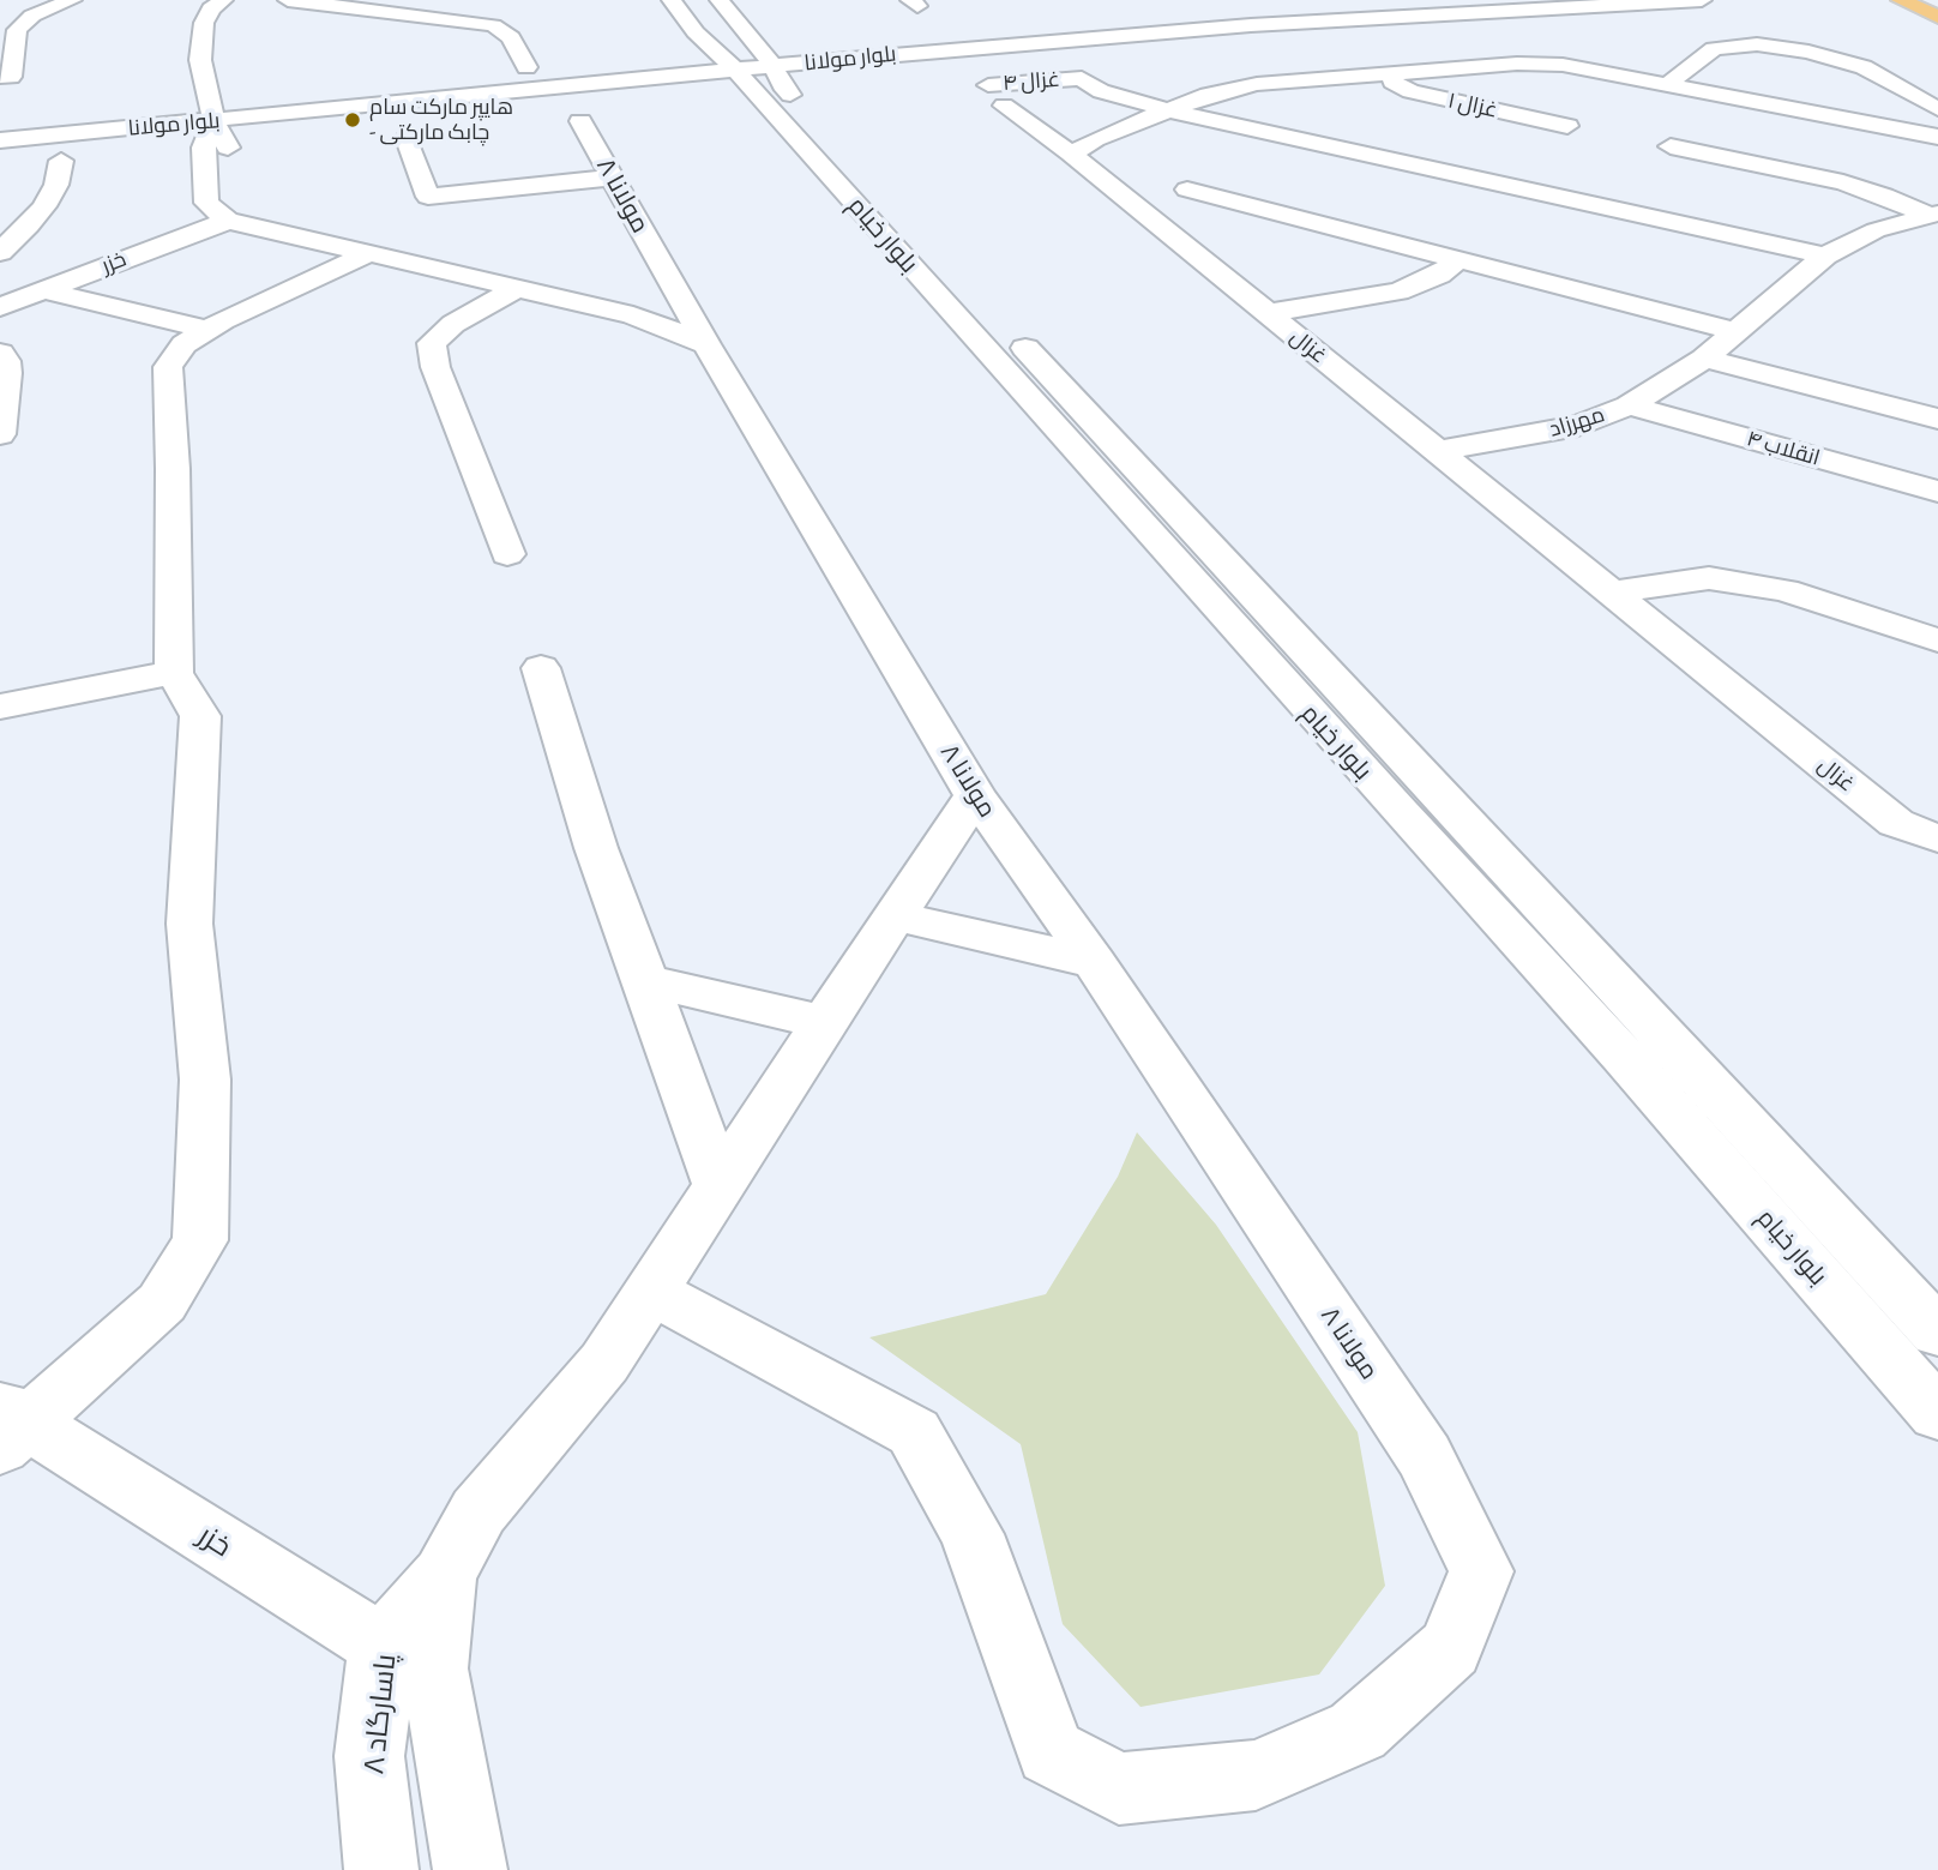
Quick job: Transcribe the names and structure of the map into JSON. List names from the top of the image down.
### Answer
{
  "streets": {
    "street": [
      "بلوار مولانا",
      "غزال ۴",
      "غزال ۱",
      "مولانا ۸",
      "بلوار خیام",
      "خزر",
      "غزال",
      "مهرزاد",
      "انقلاب ۴",
      "پاسارگاد ۸"
    ]
  },
  "crossings": [
    ["بلوار مولانا", "بلوار خیام"],
    ["غزال ۴", "مهرزاد"],
    ["مولانا ۸", "پاسارگاد ۸"],
    ["خزر", "پاسارگاد ۸"],
    ["غزال", "مهرزاد"],
    ["مهرزاد", "انقلاب ۴"]
  ],
  "places": ["هایپر مارکت سام - چابک مارکتی"]
}
